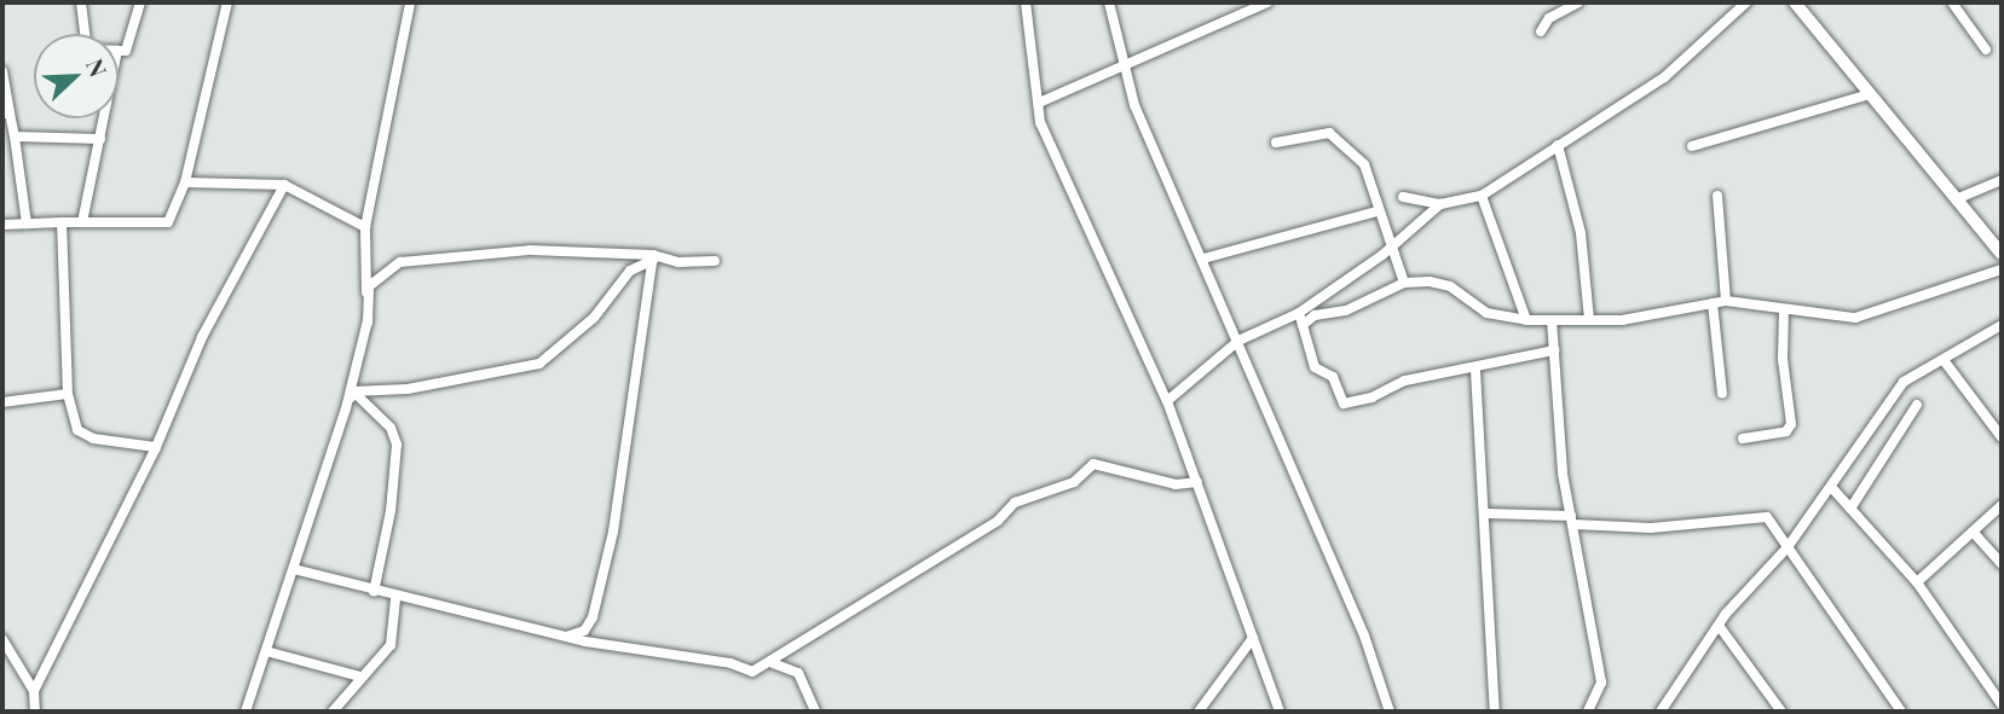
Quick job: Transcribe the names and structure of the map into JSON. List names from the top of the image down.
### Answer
{
  "north": "top right"
}
